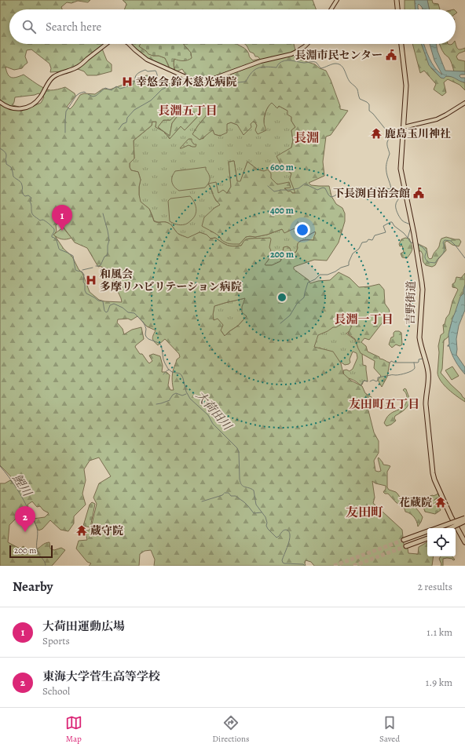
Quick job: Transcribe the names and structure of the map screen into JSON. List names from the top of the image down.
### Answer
{
  "streets": {
    "highway": ["吉野街道"]
  },
  "districts": [
    "長淵五丁目",
    "長淵",
    "長淵一丁目",
    "友田町五丁目",
    "友田町"
  ],
  "water": ["大荷田川", "鯉川"],
  "places": {
    "public building": ["長淵市民センター", "下長渕自治会館"],
    "hospital": ["幸悠会 鈴木慈光病院", "和風会 多摩リハビリテーション病院"],
    "temple": ["鹿島玉川神社", "花蔵院", "蔵守院"]
  },
  "scale_bar": "200 m",
  "page": {
    "search": "Search here",
    "pins": ["1", "2"],
    "scale": "200 m",
    "heading": ["Nearby", "2 results"],
    "list": [
      {
        "mark": "1",
        "name": "大荷田運動広場",
        "note": "Sports",
        "value": "1.1 km"
      },
      {
        "mark": "2",
        "name": "東海大学菅生高等学校",
        "note": "School",
        "value": "1.9 km"
      }
    ],
    "nav": ["Map", "Directions", "Saved"]
  },
  "rings": ["600 m", "400 m", "200 m"]
}
